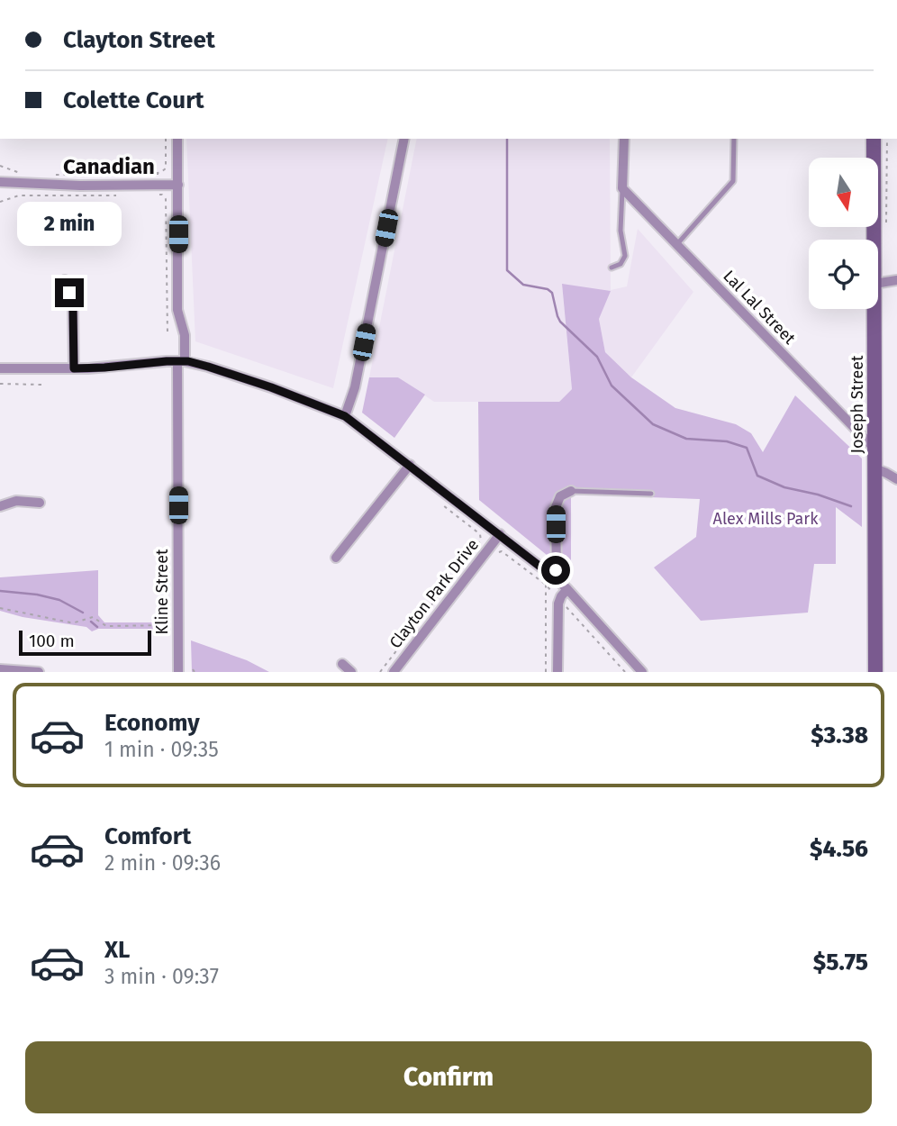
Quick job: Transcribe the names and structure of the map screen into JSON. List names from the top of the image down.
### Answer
{
  "streets": {
    "street": [
      "Lal Lal Street",
      "Joseph Street",
      "Kline Street",
      "Clayton Park Drive"
    ]
  },
  "crossings": [
    ["Lal Lal Street", "Joseph Street"]
  ],
  "districts": ["Canadian"],
  "parks": ["Alex Mills Park"],
  "scale_bar": "100 m",
  "north": "bottom",
  "page": {
    "banner": ["Clayton Street", "Colette Court"],
    "bubble": "2 min",
    "scale": "100 m",
    "list": [
      {
        "name": "Economy",
        "note": "1 min · 09:35",
        "value": "$3.38"
      },
      {
        "name": "Comfort",
        "note": "2 min · 09:36",
        "value": "$4.56"
      },
      {
        "name": "XL",
        "note": "3 min · 09:37",
        "value": "$5.75"
      }
    ],
    "buttons": "Confirm"
  }
}
